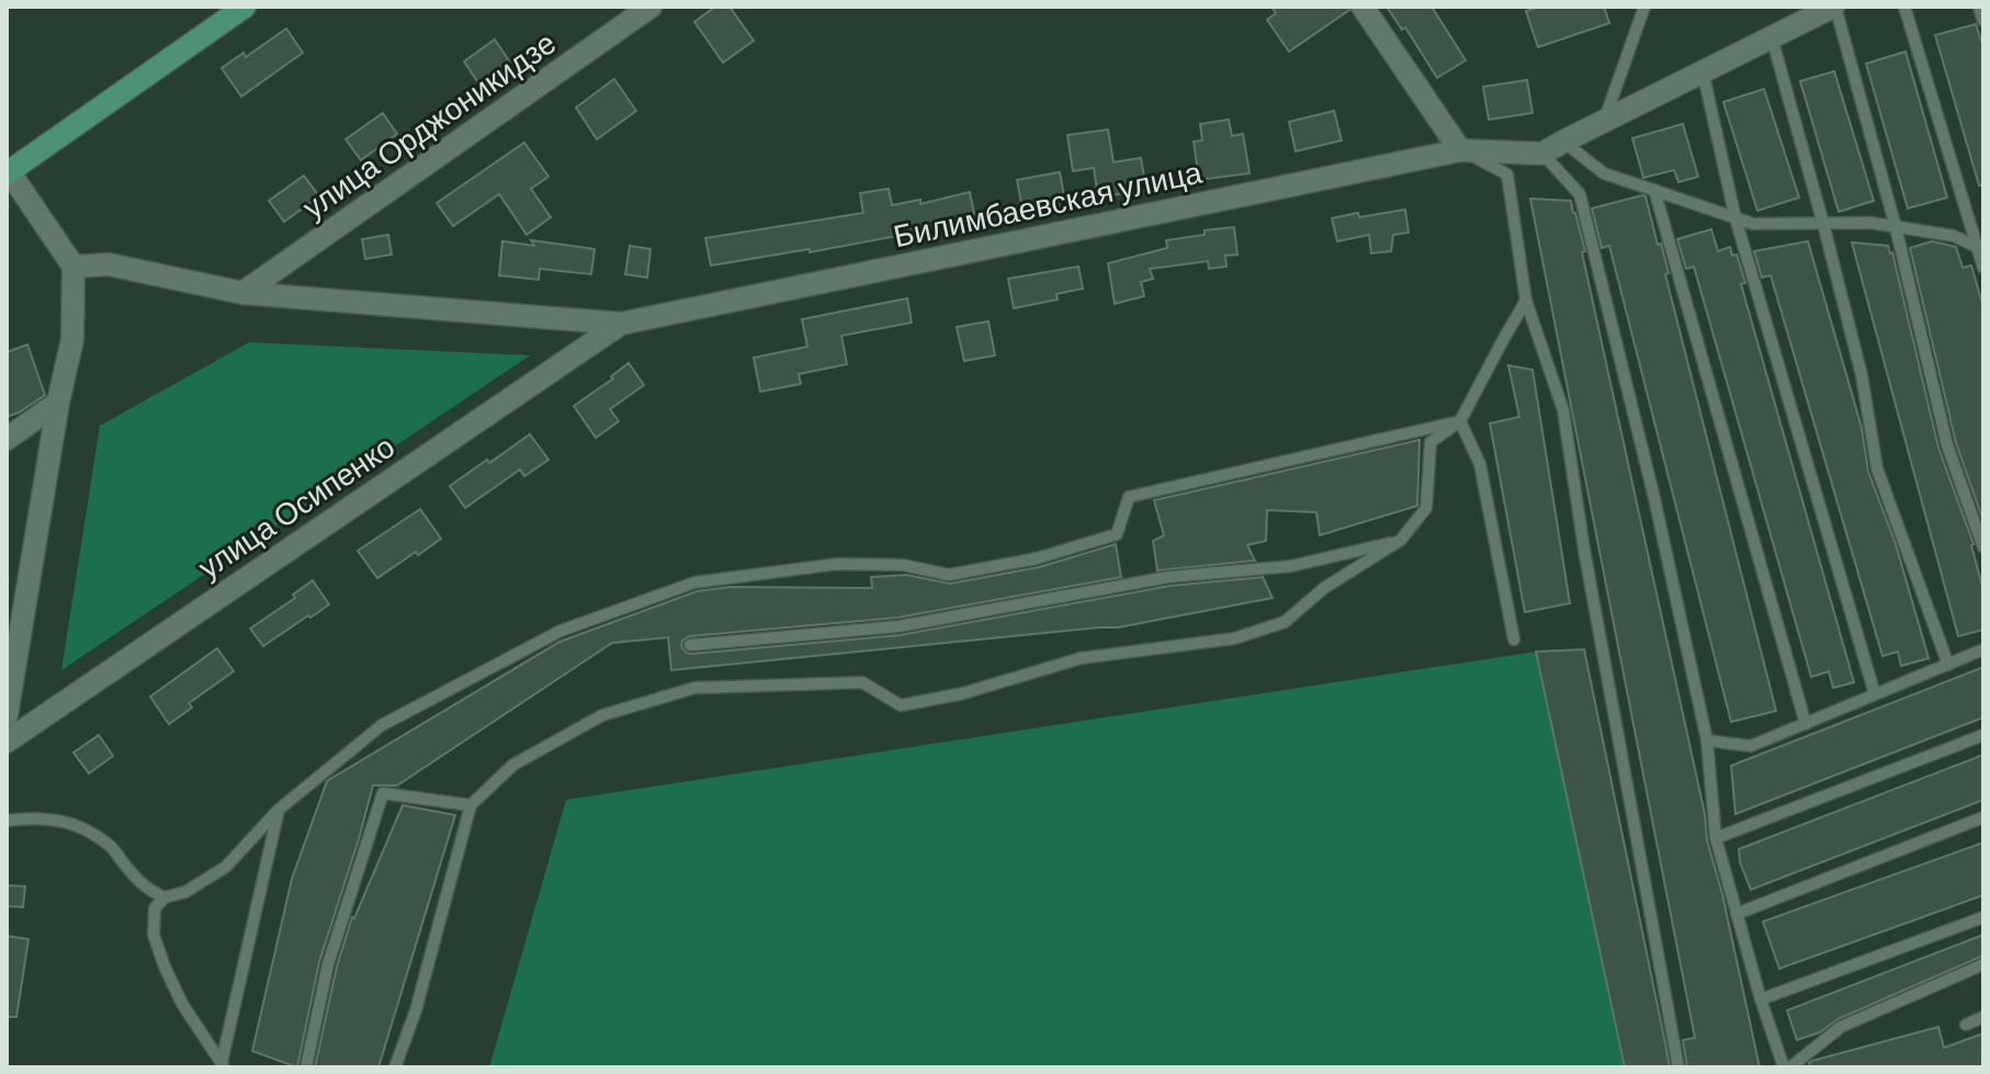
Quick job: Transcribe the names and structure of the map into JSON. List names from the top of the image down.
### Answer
{
  "streets": {
    "street": ["улица Орджоникидзе", "Билимбаевская улица", "улица Осипенко"]
  },
  "crossings": [
    ["улица Орджоникидзе", "Билимбаевская улица"],
    ["Билимбаевская улица", "улица Осипенко"]
  ]
}
